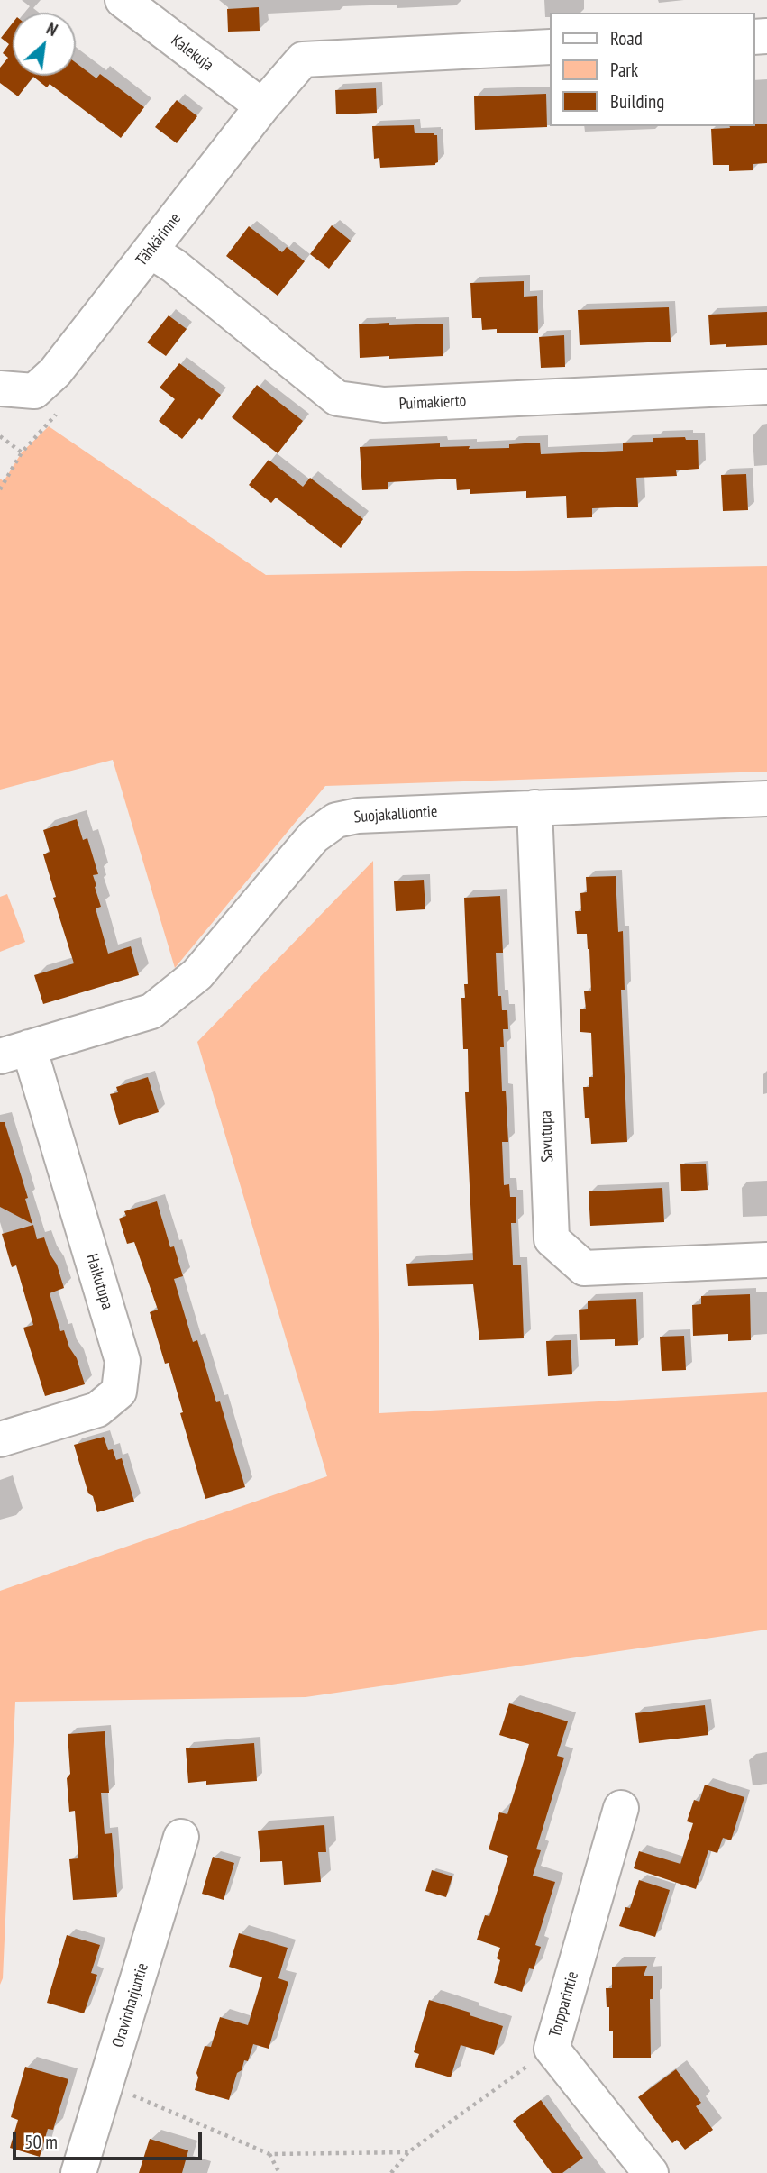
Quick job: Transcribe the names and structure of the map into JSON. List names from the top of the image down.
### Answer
{
  "streets": {
    "street": [
      "Kalekuja",
      "Tähkärinne",
      "Puimakierto",
      "Suojakalliontie",
      "Savutupa",
      "Haikutupa",
      "Torpparintie",
      "Oravinharjuntie"
    ]
  },
  "crossings": [
    ["Kalekuja", "Tähkärinne"],
    ["Tähkärinne", "Puimakierto"],
    ["Suojakalliontie", "Savutupa"],
    ["Suojakalliontie", "Haikutupa"]
  ],
  "legend": ["Road", "Park", "Building"],
  "scale_bar": "50 m",
  "north": "top right"
}
